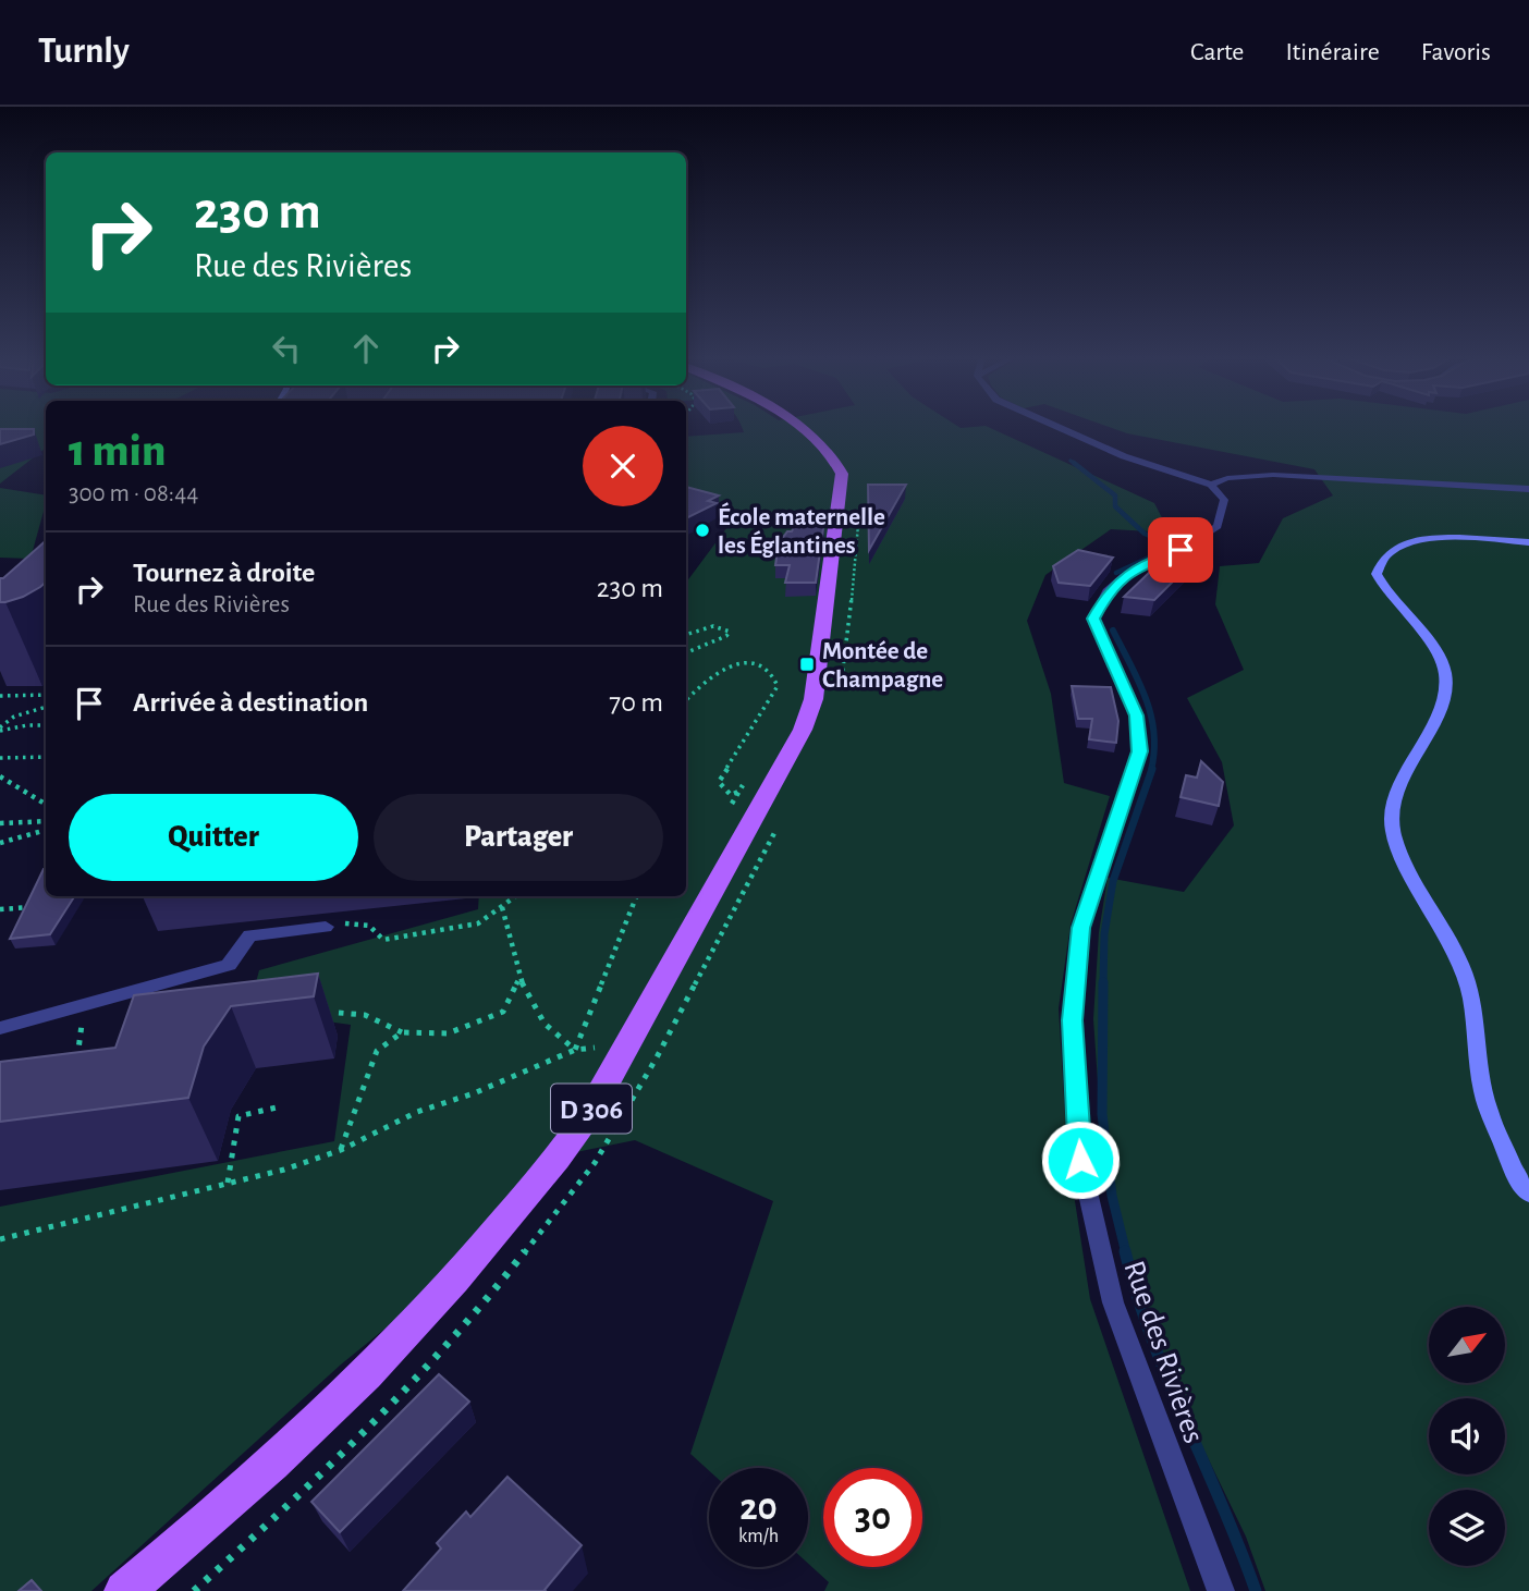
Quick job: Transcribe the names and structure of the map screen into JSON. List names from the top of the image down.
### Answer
{
  "streets": {
    "main road": ["D 306"],
    "street": ["Rue des Rivières"]
  },
  "places": {
    "other": ["École maternelle les Églantines"],
    "transit": ["Montée de Champagne"]
  },
  "north": "top right",
  "page": {
    "header": "Turnly",
    "nav": ["Carte", "Itinéraire", "Favoris"],
    "turn": ["230 m", "Rue des Rivières"],
    "heading": ["1 min", "300 m · 08:44"],
    "list": [
      {
        "name": "Tournez à droite",
        "note": "Rue des Rivières",
        "value": "230 m"
      },
      {
        "name": "Arrivée à destination",
        "value": "70 m"
      }
    ],
    "buttons": ["Quitter", "Partager"],
    "speed": "20 km/h",
    "limit": "30"
  }
}
